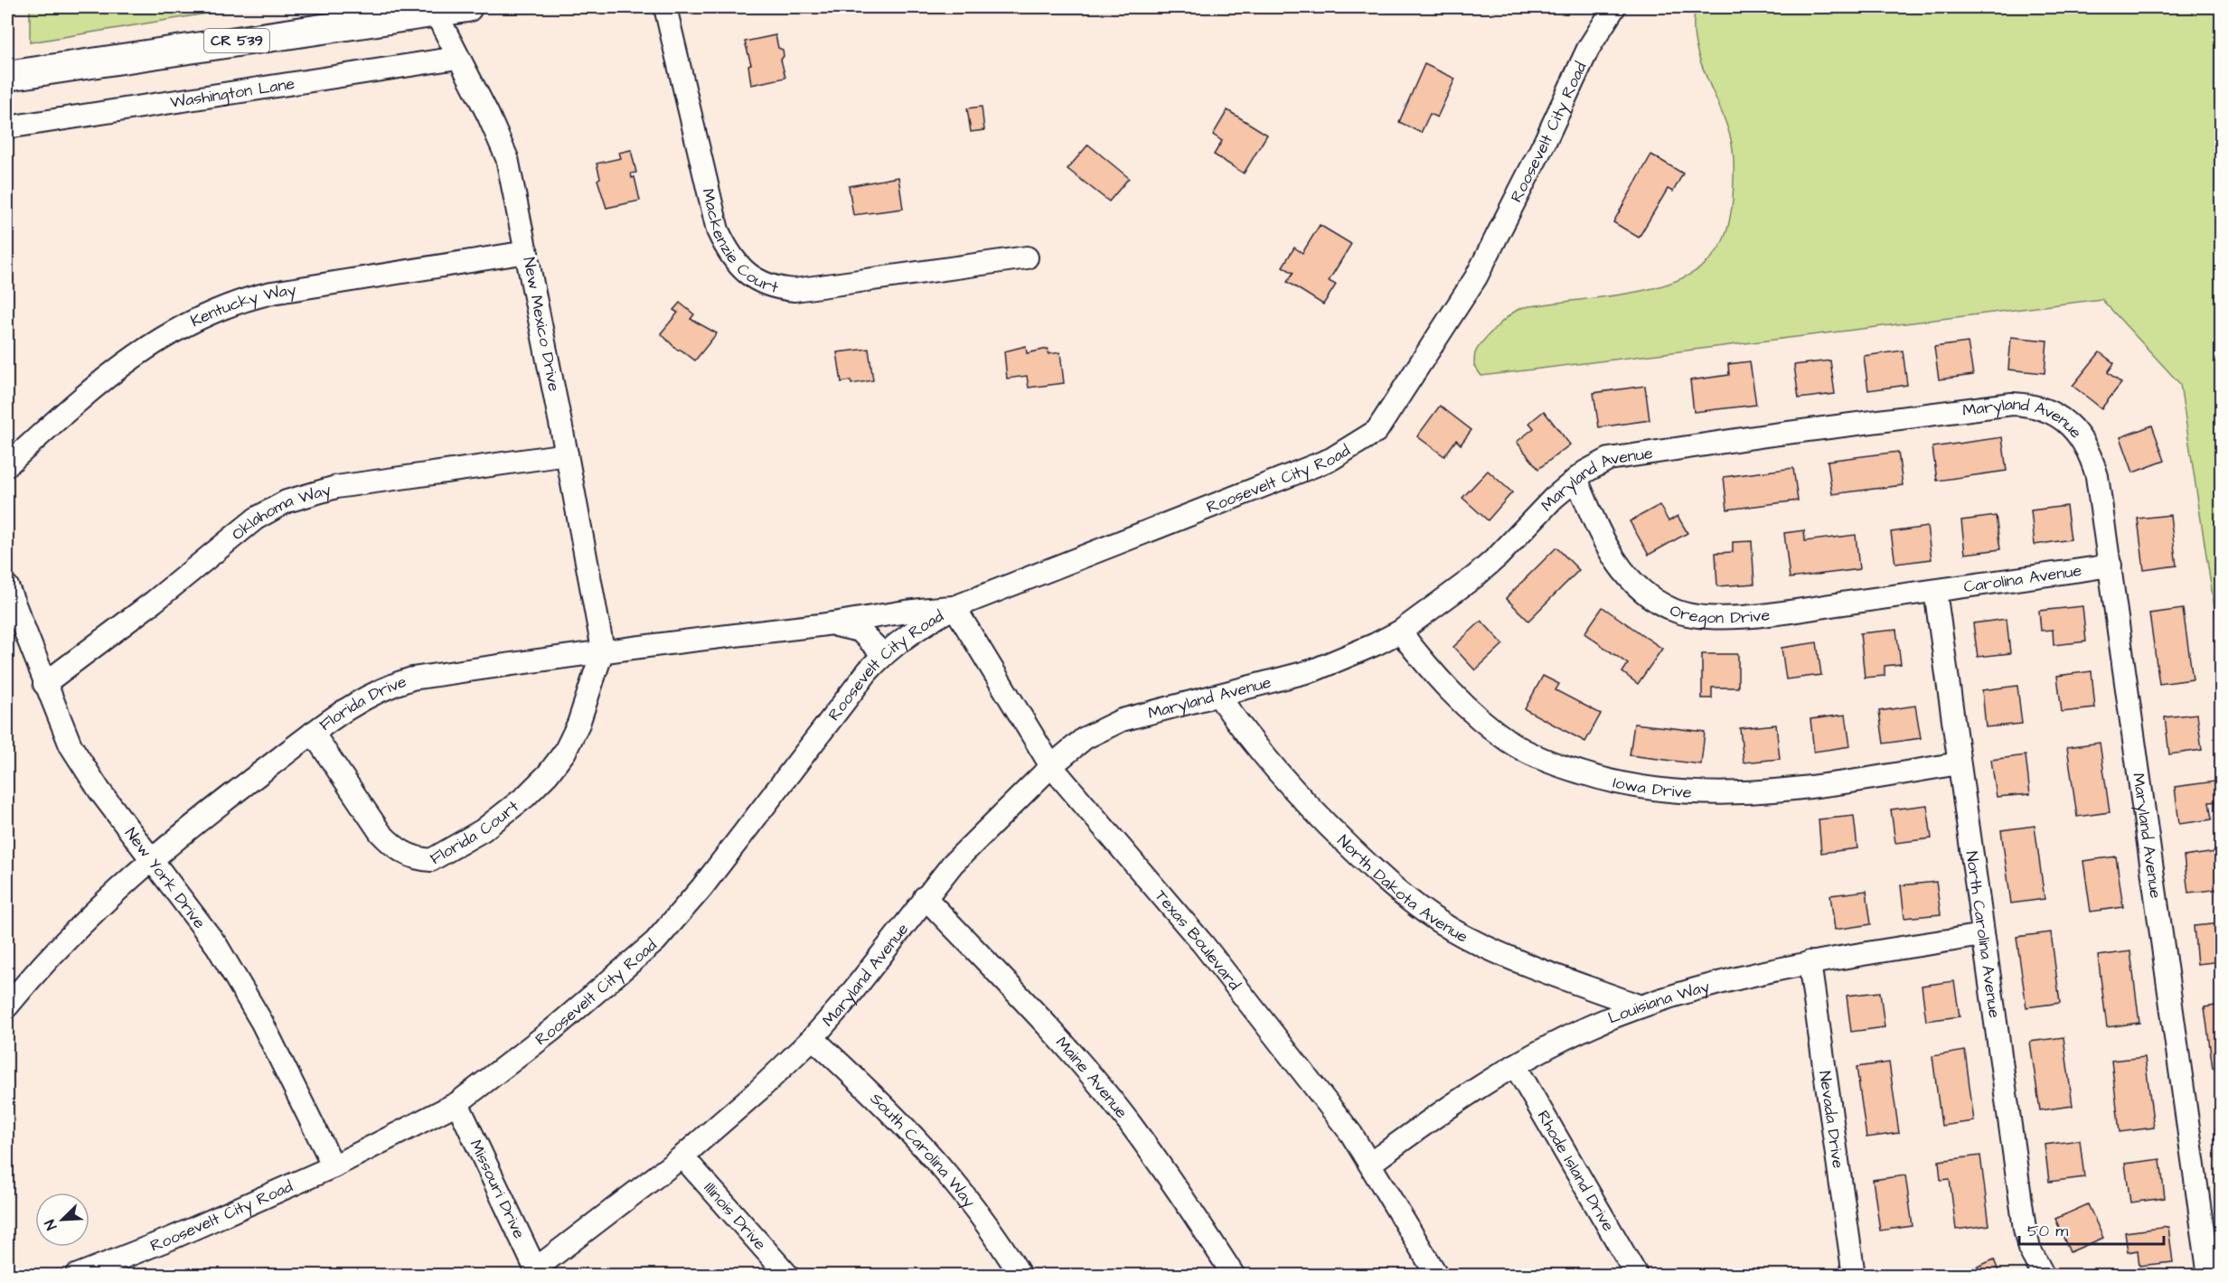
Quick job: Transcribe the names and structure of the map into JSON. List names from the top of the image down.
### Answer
{
  "streets": {
    "main road": ["CR 539"],
    "street": [
      "Washington Lane",
      "Roosevelt City Road",
      "Mackenzie Court",
      "Kentucky Way",
      "New Mexico Drive",
      "Maryland Avenue",
      "Oklahoma Way",
      "Carolina Avenue",
      "Oregon Drive",
      "Florida Drive",
      "Iowa Drive",
      "Florida Court",
      "New York Drive",
      "North Dakota Avenue",
      "North Carolina Avenue",
      "Texas Boulevard",
      "Louisiana Way",
      "Maine Avenue",
      "Nevada Drive",
      "South Carolina Way",
      "Rhode Island Drive",
      "Missouri Drive",
      "Illinois Drive"
    ]
  },
  "crossings": [
    ["CR 539", "New Mexico Drive"],
    ["Washington Lane", "New Mexico Drive"],
    ["Roosevelt City Road", "Florida Drive"],
    ["Roosevelt City Road", "New York Drive"],
    ["Roosevelt City Road", "Texas Boulevard"],
    ["Roosevelt City Road", "Missouri Drive"],
    ["Kentucky Way", "New Mexico Drive"],
    ["New Mexico Drive", "Oklahoma Way"],
    ["New Mexico Drive", "Florida Drive"],
    ["New Mexico Drive", "Florida Court"],
    ["Maryland Avenue", "Carolina Avenue"],
    ["Maryland Avenue", "Oregon Drive"],
    ["Maryland Avenue", "Iowa Drive"],
    ["Maryland Avenue", "North Dakota Avenue"],
    ["Maryland Avenue", "Texas Boulevard"],
    ["Maryland Avenue", "Maine Avenue"],
    ["Maryland Avenue", "South Carolina Way"],
    ["Maryland Avenue", "Missouri Drive"],
    ["Maryland Avenue", "Illinois Drive"],
    ["Oklahoma Way", "New York Drive"],
    ["Carolina Avenue", "Oregon Drive"],
    ["Carolina Avenue", "North Carolina Avenue"],
    ["Oregon Drive", "North Carolina Avenue"],
    ["Florida Drive", "Florida Court"],
    ["Florida Drive", "New York Drive"],
    ["Florida Drive", "Texas Boulevard"],
    ["Iowa Drive", "North Carolina Avenue"],
    ["North Dakota Avenue", "Louisiana Way"],
    ["North Carolina Avenue", "Louisiana Way"],
    ["Texas Boulevard", "Louisiana Way"],
    ["Louisiana Way", "Nevada Drive"],
    ["Louisiana Way", "Rhode Island Drive"]
  ],
  "scale_bar": "50 m",
  "north": "bottom left"
}
